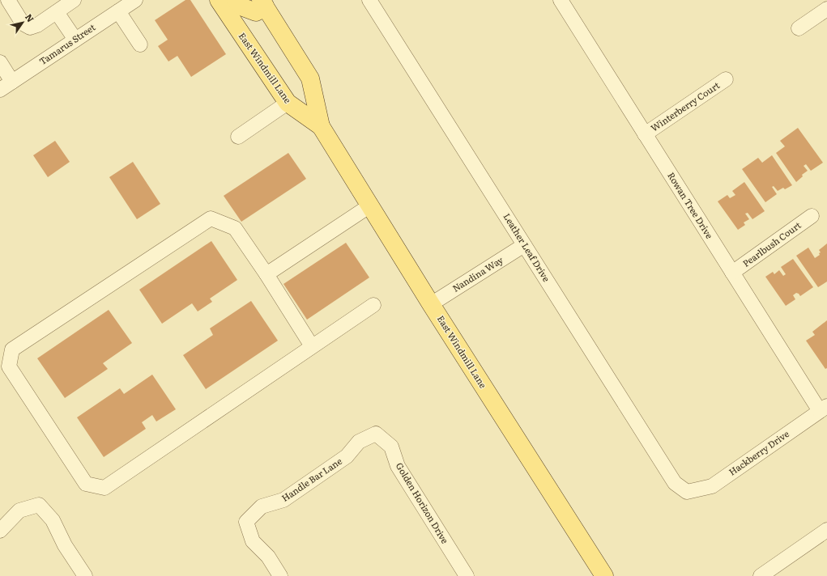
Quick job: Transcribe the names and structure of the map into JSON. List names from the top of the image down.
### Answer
{
  "streets": {
    "main road": ["East Windmill Lane"],
    "street": [
      "Tamarus Street",
      "Winterberry Court",
      "Rowan Tree Drive",
      "Pearlbush Court",
      "Leather Leaf Drive",
      "Nandina Way",
      "Hackberry Drive",
      "Handle Bar Lane",
      "Golden Horizon Drive"
    ]
  },
  "crossings": [
    ["East Windmill Lane", "Nandina Way"],
    ["Winterberry Court", "Rowan Tree Drive"],
    ["Rowan Tree Drive", "Pearlbush Court"],
    ["Rowan Tree Drive", "Hackberry Drive"],
    ["Leather Leaf Drive", "Nandina Way"],
    ["Leather Leaf Drive", "Hackberry Drive"],
    ["Handle Bar Lane", "Golden Horizon Drive"]
  ],
  "north": "top right"
}
